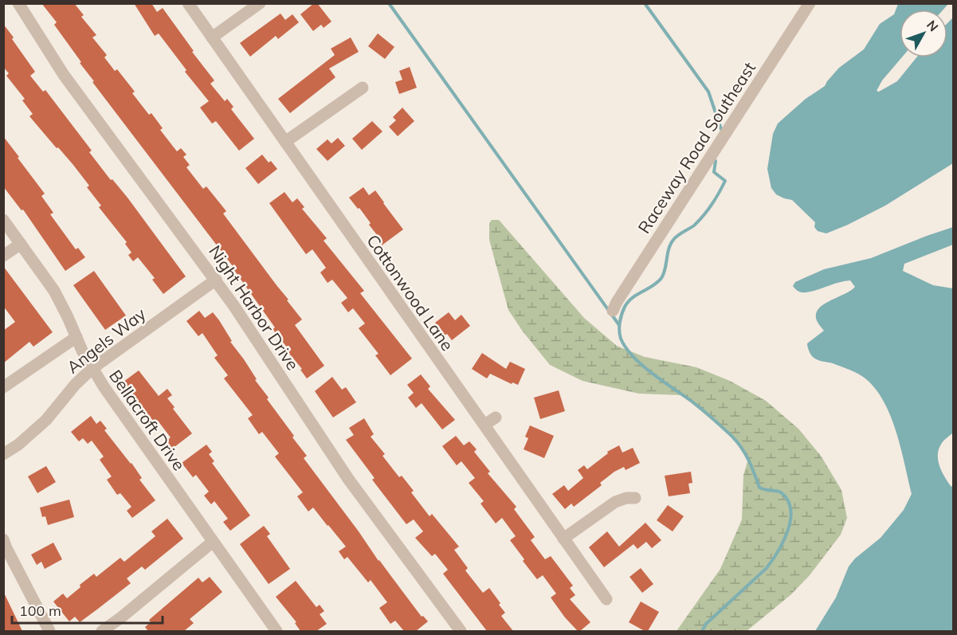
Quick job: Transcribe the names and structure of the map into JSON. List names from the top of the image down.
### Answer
{
  "streets": {
    "street": [
      "Raceway Road Southeast",
      "Cottonwood Lane",
      "Night Harbor Drive",
      "Angels Way",
      "Bellacroft Drive"
    ]
  },
  "crossings": [
    ["Night Harbor Drive", "Angels Way"],
    ["Angels Way", "Bellacroft Drive"]
  ],
  "scale_bar": "100 m",
  "north": "top right"
}
